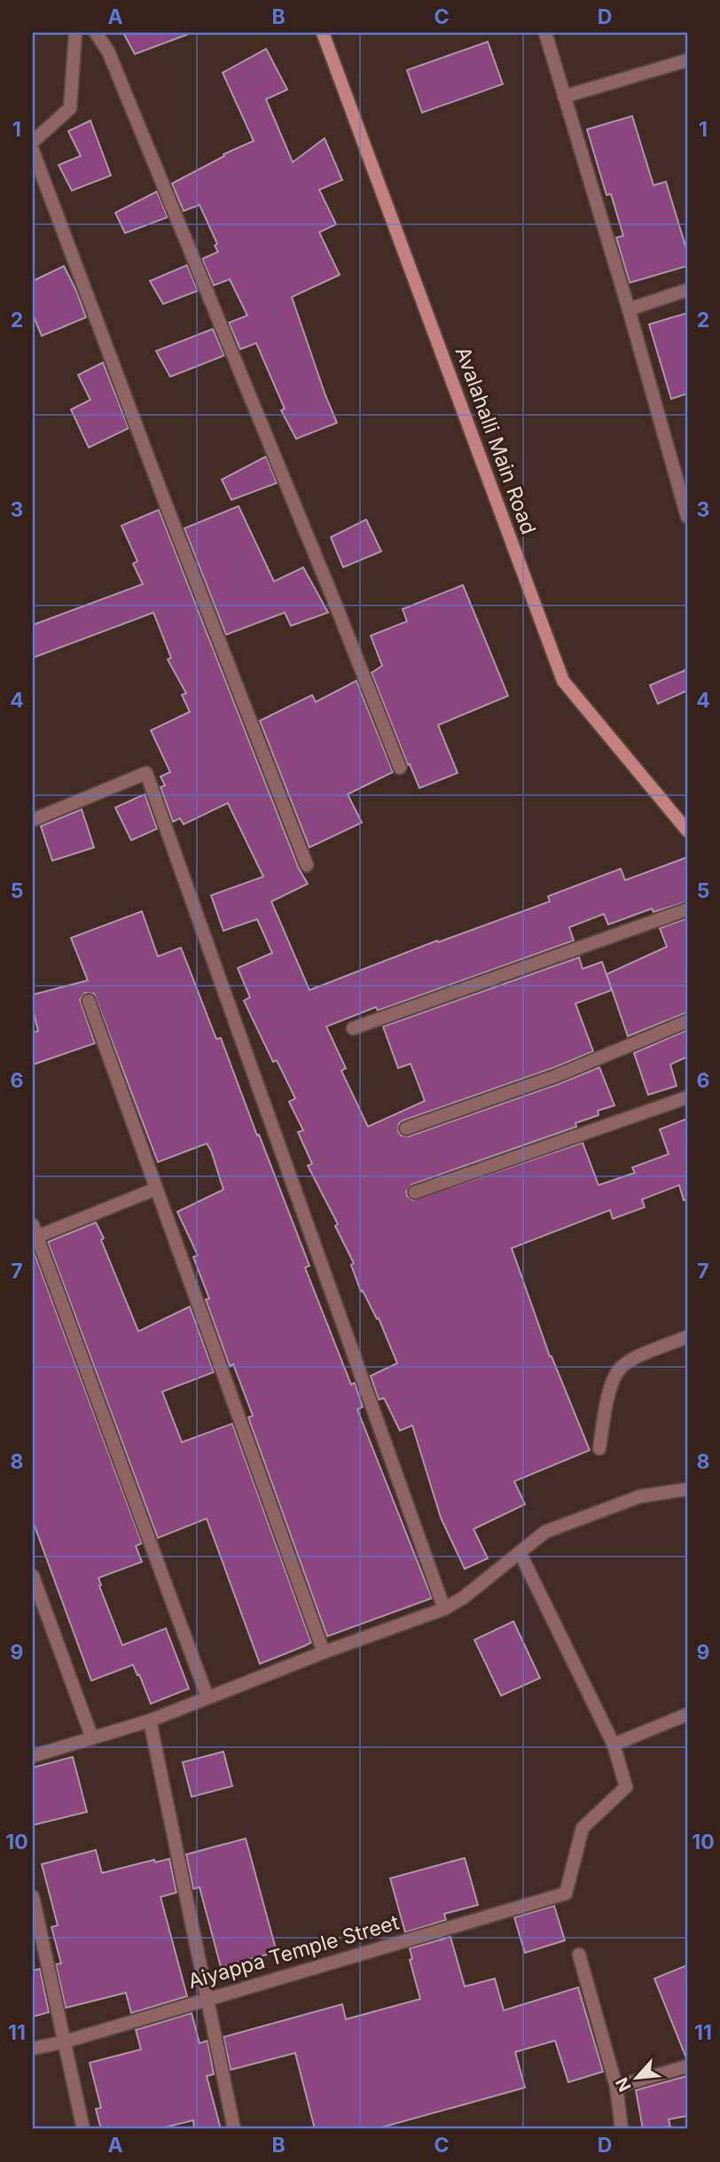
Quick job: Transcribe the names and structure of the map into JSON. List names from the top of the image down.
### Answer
{
  "streets": {
    "main road": ["Avalahalli Main Road"],
    "street": ["Aiyappa Temple Street"]
  },
  "north": "bottom left",
  "grid": {
    "columns": [
      "A",
      "B",
      "C",
      "D"
    ],
    "rows": [
      "1",
      "2",
      "3",
      "4",
      "5",
      "6",
      "7",
      "8",
      "9",
      "10",
      "11"
    ]
  }
}
